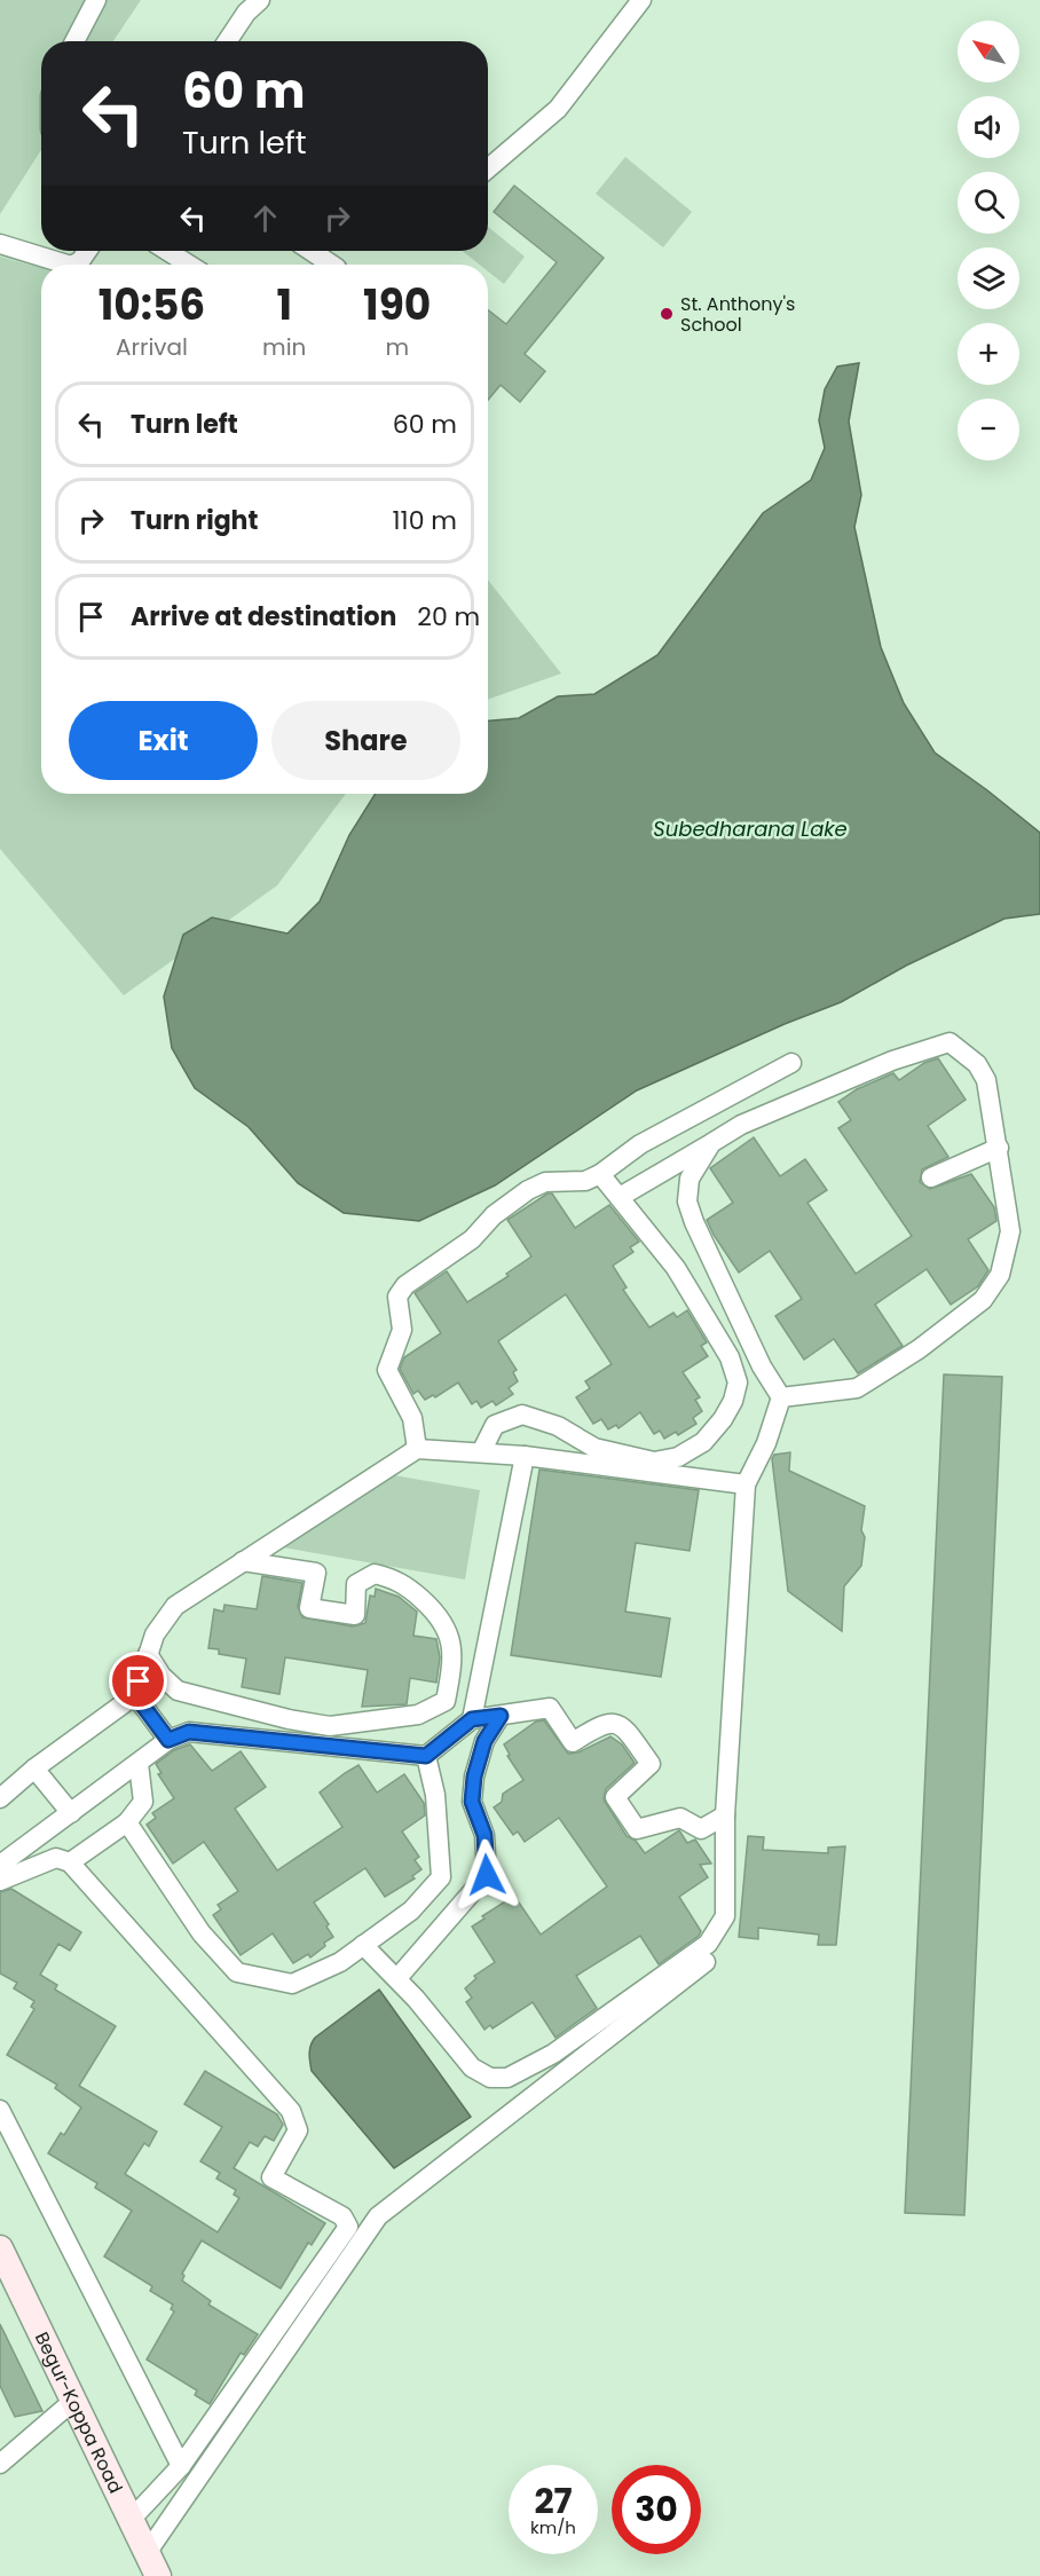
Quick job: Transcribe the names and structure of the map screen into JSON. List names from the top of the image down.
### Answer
{
  "streets": {
    "main road": ["Begur-Koppa Road"]
  },
  "water": ["Subedharana Lake"],
  "places": ["St. Anthony's School"],
  "north": "top left",
  "page": {
    "map_buttons": ["+", "−"],
    "turn": ["60 m", "Turn left"],
    "eta": [
      "10:56",
      "Arrival",
      "1",
      "min",
      "190",
      "m"
    ],
    "list": [
      {
        "name": "Turn left",
        "value": "60 m"
      },
      {
        "name": "Turn right",
        "value": "110 m"
      },
      {
        "name": "Arrive at destination",
        "value": "20 m"
      }
    ],
    "buttons": ["Exit", "Share"],
    "speed": "27 km/h",
    "limit": "30"
  }
}
